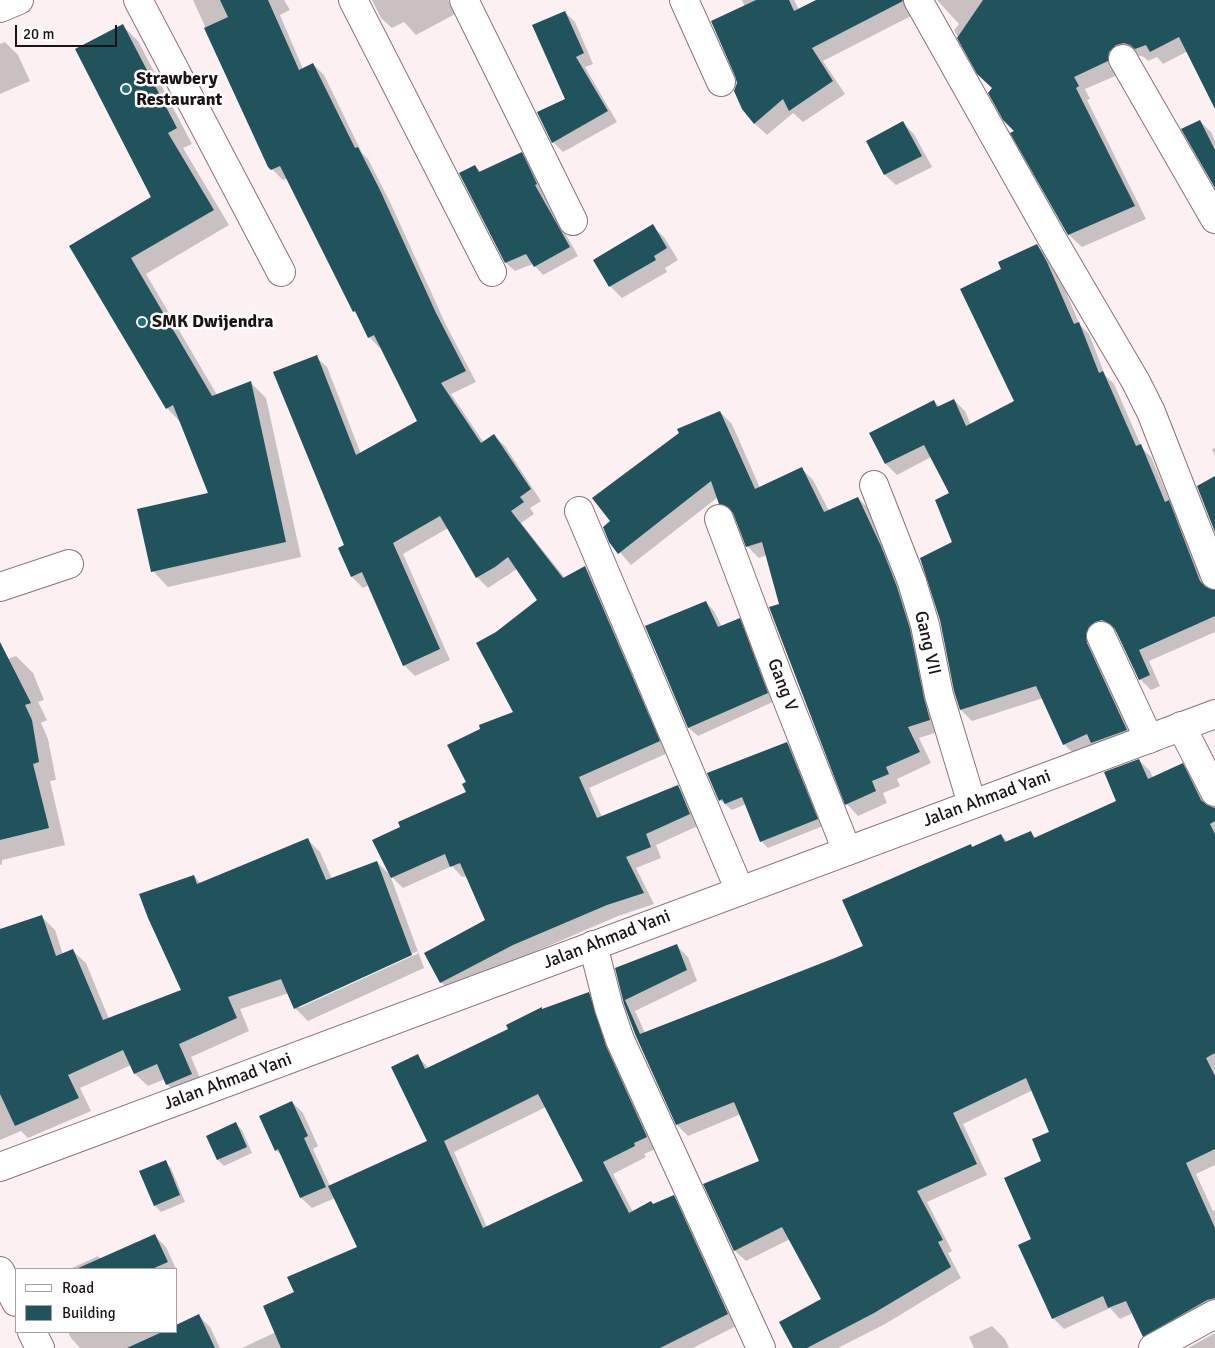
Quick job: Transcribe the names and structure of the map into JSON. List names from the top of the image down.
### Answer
{
  "streets": {
    "street": ["Gang VII", "Gang V", "Jalan Ahmad Yani"]
  },
  "crossings": [
    ["Gang VII", "Jalan Ahmad Yani"],
    ["Gang V", "Jalan Ahmad Yani"]
  ],
  "places": ["Strawbery Restaurant", "SMK Dwijendra"],
  "legend": ["Road", "Building"],
  "scale_bar": "20 m"
}
